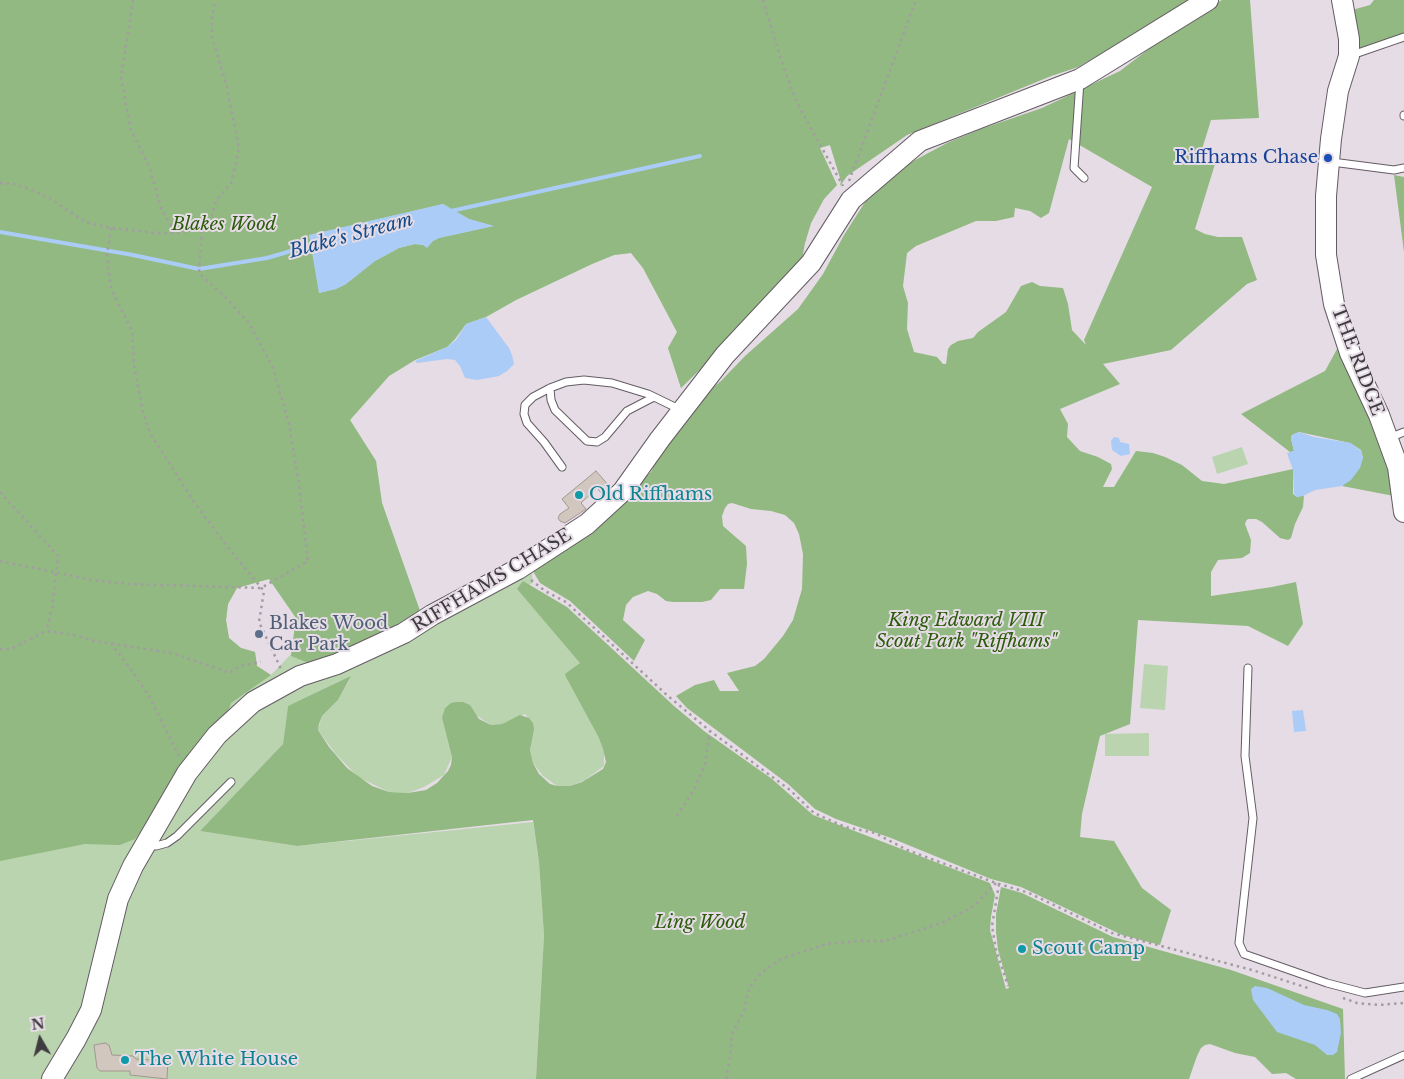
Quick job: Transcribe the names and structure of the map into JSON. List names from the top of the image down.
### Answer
{
  "streets": {
    "street": ["THE RIDGE", "RIFFHAMS CHASE"]
  },
  "water": ["Blake's Stream"],
  "parks": ["Blakes Wood", "King Edward VIII Scout Park \"Riffhams\"", "Ling Wood"],
  "places": [
    "Riffhams Chase",
    "Old Riffhams",
    "Blakes Wood Car Park",
    "Scout Camp",
    "The White House"
  ],
  "north": "top"
}
